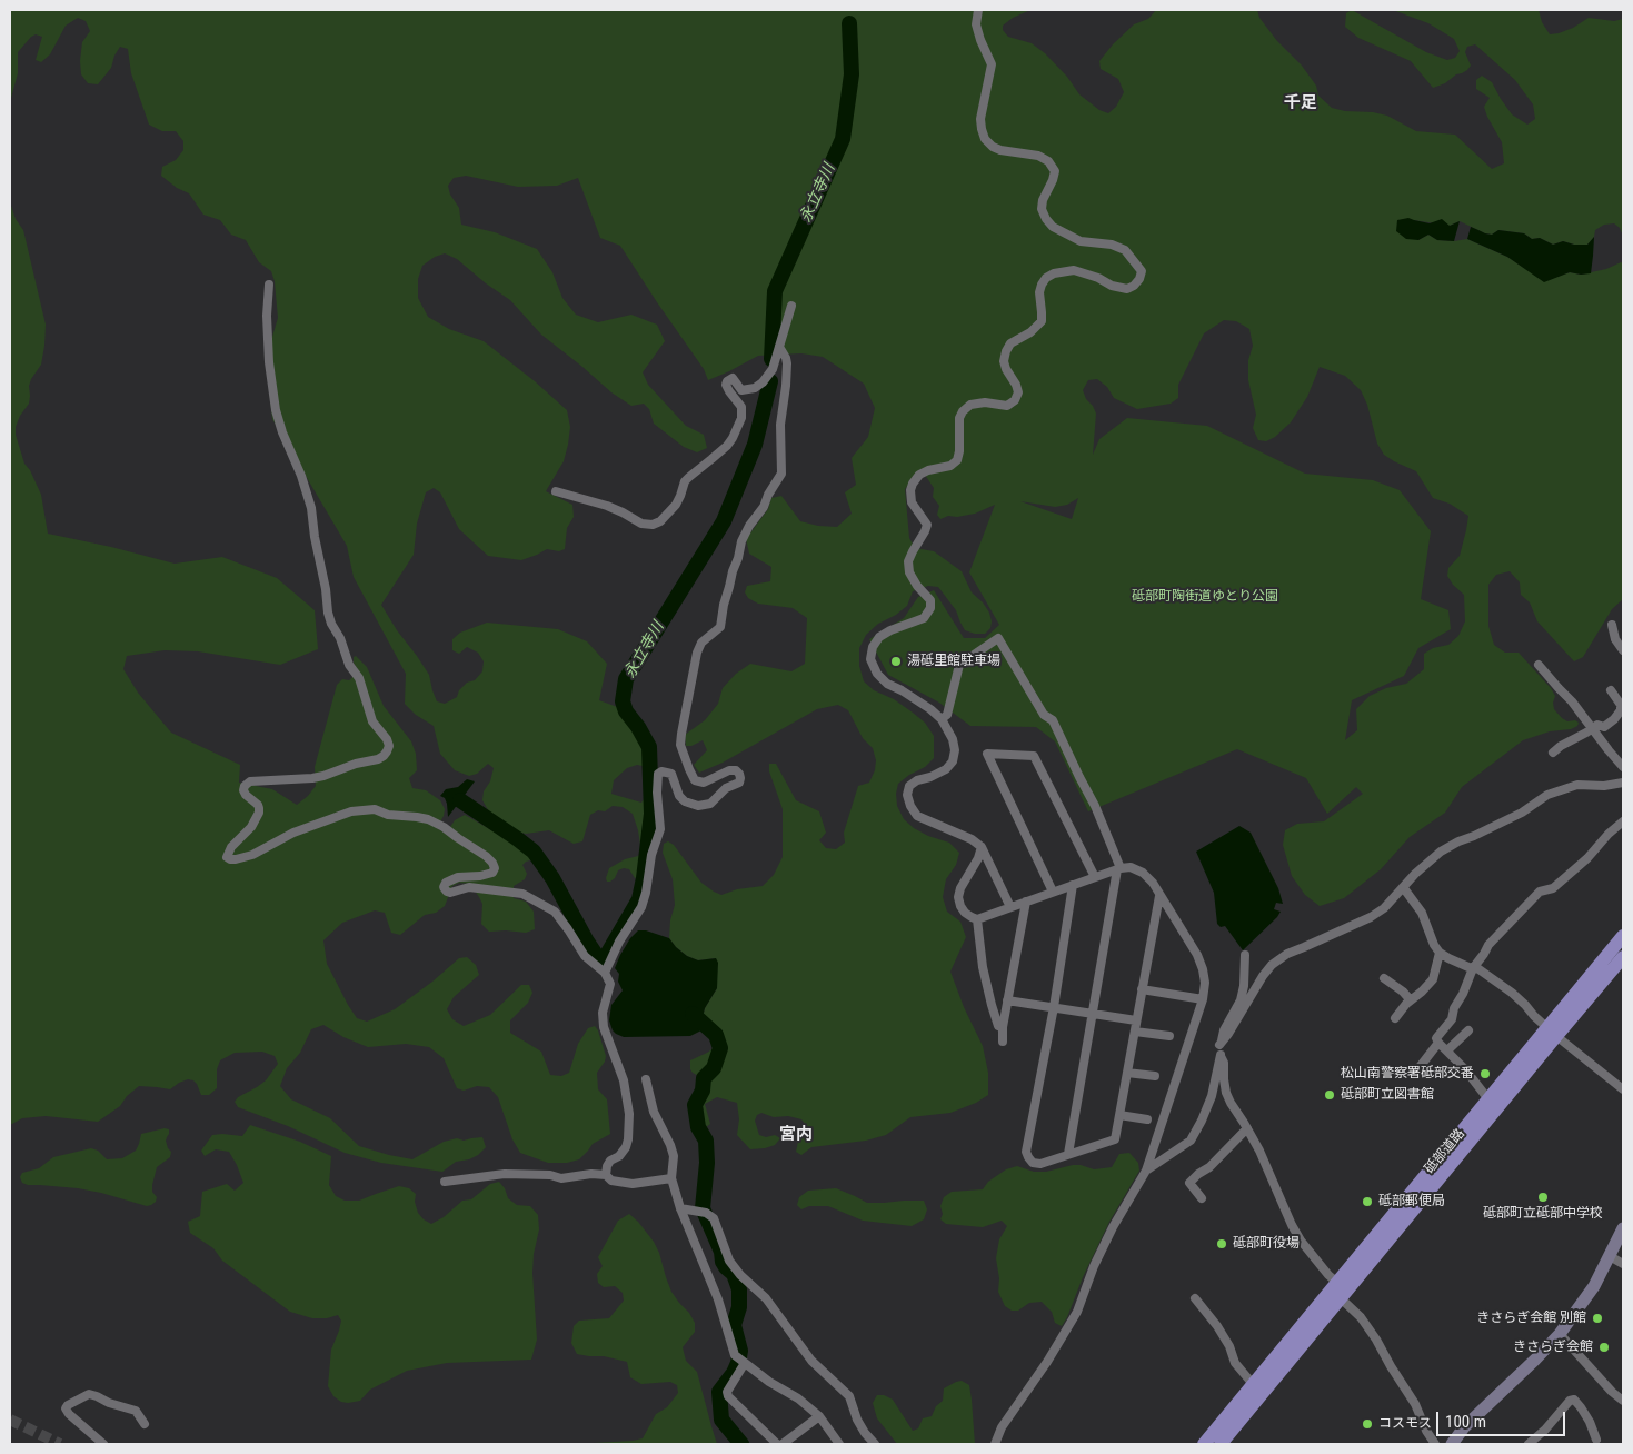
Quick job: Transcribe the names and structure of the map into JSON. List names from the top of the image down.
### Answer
{
  "streets": {
    "highway": ["砥部道路"]
  },
  "districts": ["千足", "宮内"],
  "water": ["永立寺川"],
  "parks": ["砥部町陶街道ゆとり公園"],
  "places": [
    "湯砥里館駐車場",
    "松山南警察署砥部交番",
    "砥部町立図書館",
    "砥部町立砥部中学校",
    "砥部郵便局",
    "砥部町役場",
    "きさらぎ会館 別館",
    "きさらぎ会館",
    "コスモス"
  ],
  "scale_bar": "100 m"
}
